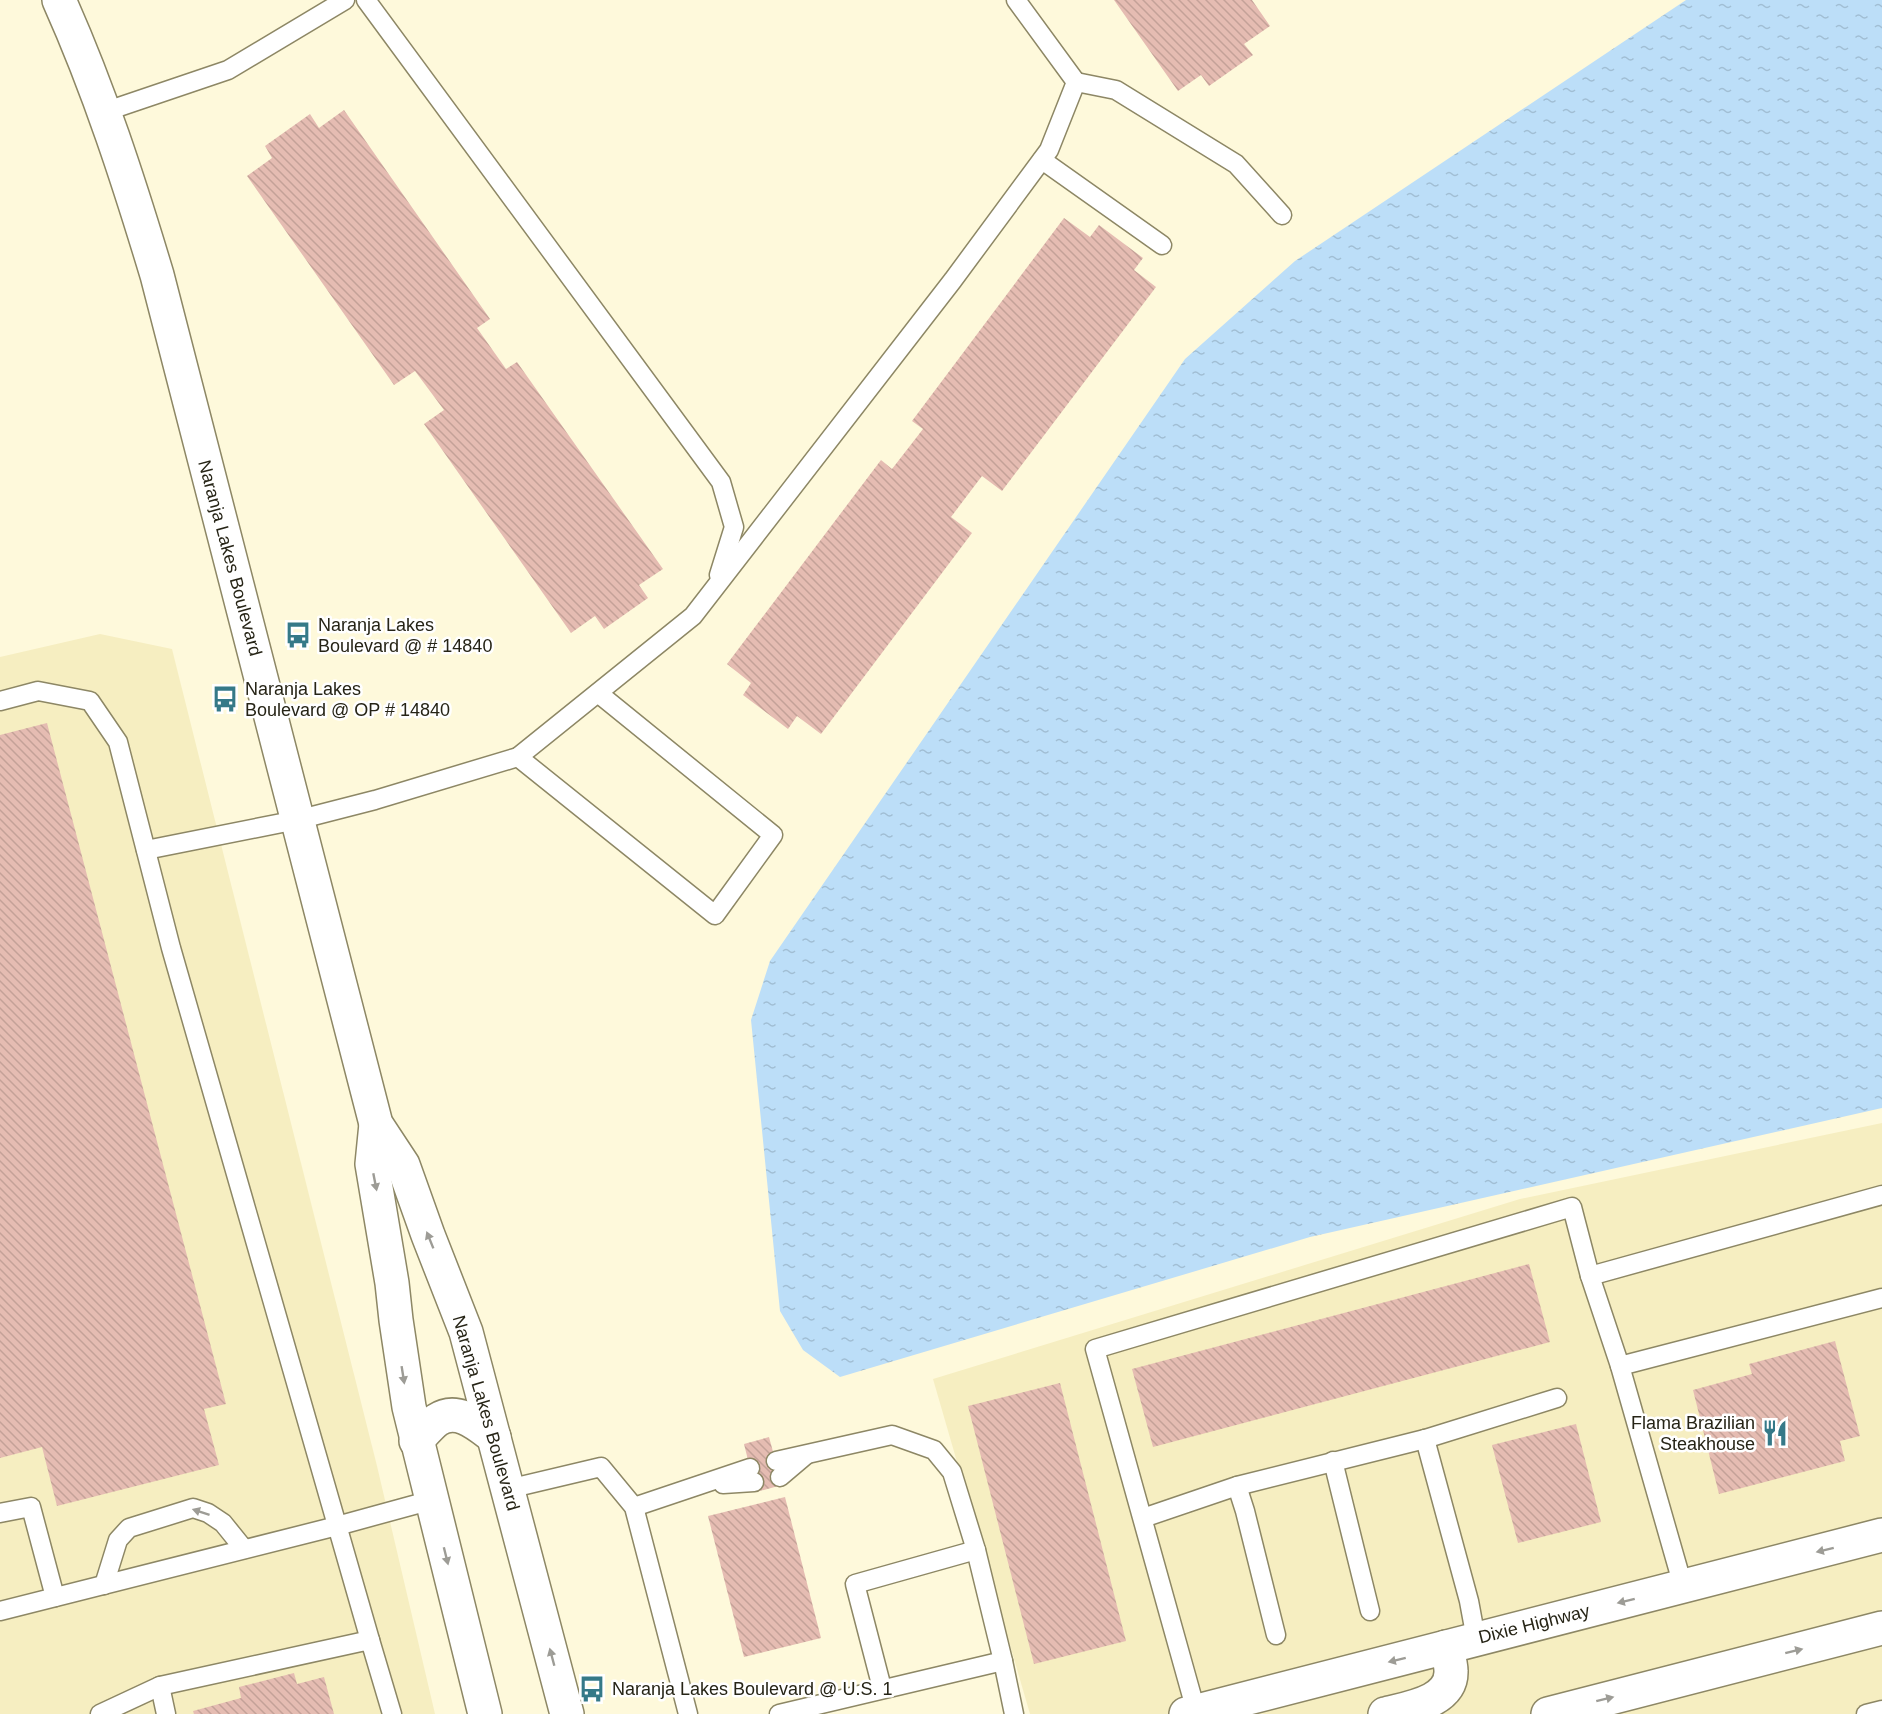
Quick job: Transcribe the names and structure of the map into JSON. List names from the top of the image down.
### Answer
{
  "streets": {
    "main road": ["Naranja Lakes Boulevard", "Dixie Highway"]
  },
  "places": {
    "bus stop": ["Naranja Lakes Boulevard @ # 14840", "Naranja Lakes Boulevard @ OP # 14840", "Naranja Lakes Boulevard @ U.S. 1"],
    "restaurant": ["Flama Brazilian Steakhouse"]
  }
}
